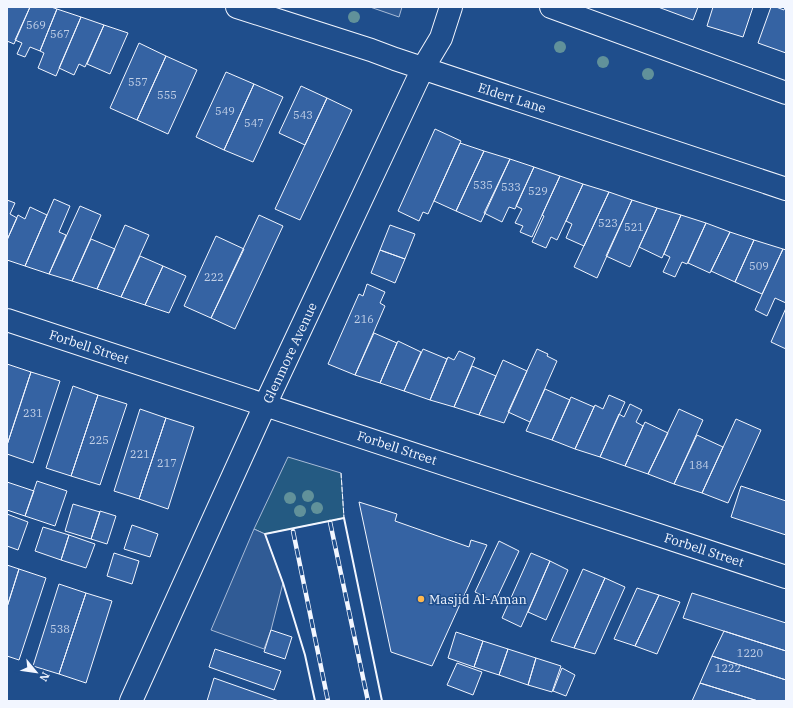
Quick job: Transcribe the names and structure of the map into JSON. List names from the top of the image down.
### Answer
{
  "streets": {
    "street": ["Eldert Lane", "Forbell Street", "Glenmore Avenue"]
  },
  "crossings": [
    ["Eldert Lane", "Glenmore Avenue"],
    ["Forbell Street", "Glenmore Avenue"]
  ],
  "places": ["Masjid Al-Aman"],
  "house_numbers": [
    "569",
    "567",
    "557",
    "555",
    "549",
    "543",
    "547",
    "535",
    "533",
    "529",
    "523",
    "521",
    "509",
    "222",
    "216",
    "231",
    "225",
    "221",
    "217",
    "184",
    "538",
    "1220",
    "1222"
  ],
  "north": "bottom right"
}
